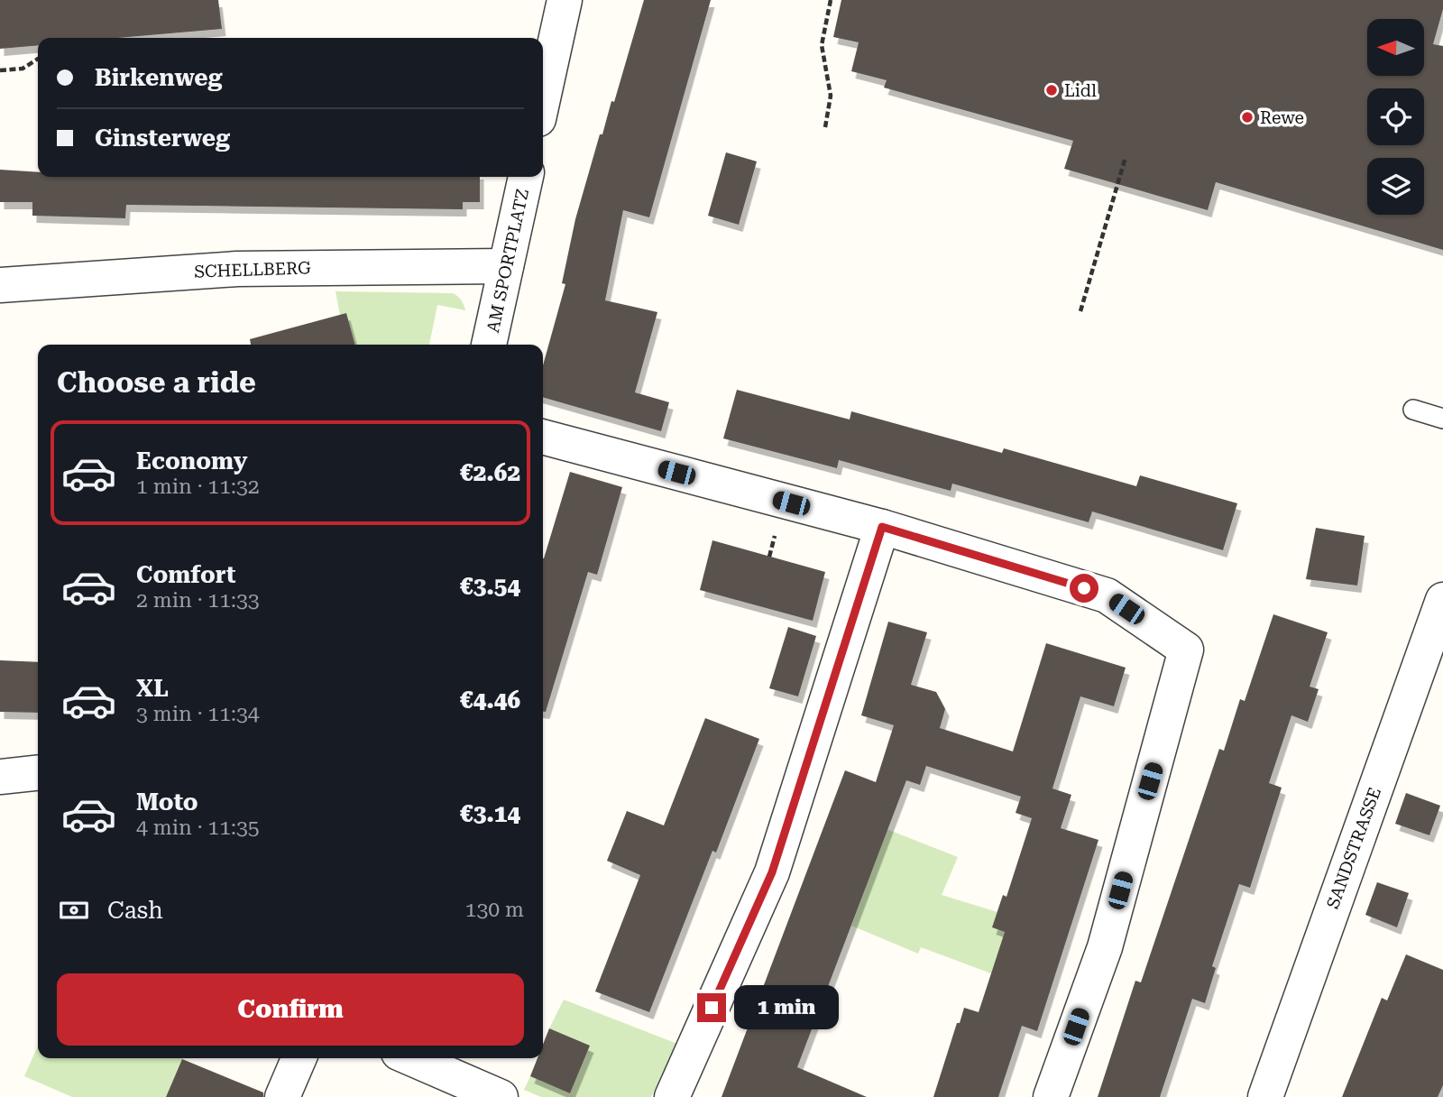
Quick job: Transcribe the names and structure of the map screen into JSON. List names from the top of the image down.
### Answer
{
  "streets": {
    "street": ["AM SPORTPLATZ", "SCHELLBERG", "SANDSTRASSE"]
  },
  "crossings": [
    ["AM SPORTPLATZ", "SCHELLBERG"]
  ],
  "places": ["Lidl", "Rewe"],
  "north": "left",
  "page": {
    "banner": ["Birkenweg", "Ginsterweg"],
    "heading": "Choose a ride",
    "list": [
      {
        "name": "Economy",
        "note": "1 min · 11:32",
        "value": "€2.62"
      },
      {
        "name": "Comfort",
        "note": "2 min · 11:33",
        "value": "€3.54"
      },
      {
        "name": "XL",
        "note": "3 min · 11:34",
        "value": "€4.46"
      },
      {
        "name": "Moto",
        "note": "4 min · 11:35",
        "value": "€3.14"
      }
    ],
    "pay": ["Cash", "130 m"],
    "buttons": "Confirm",
    "bubble": "1 min"
  }
}
